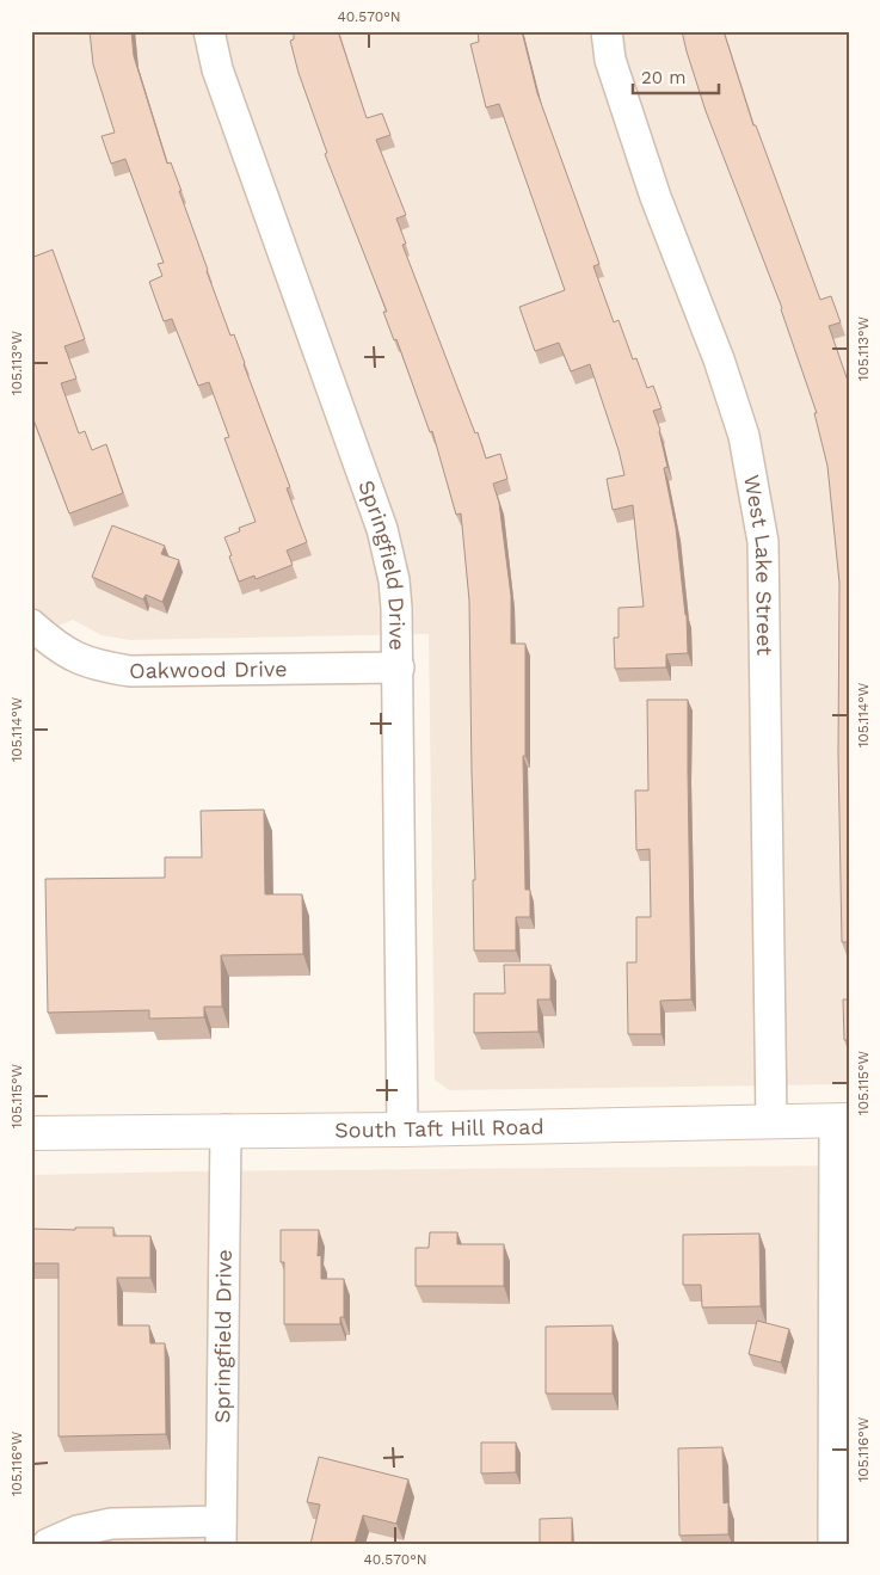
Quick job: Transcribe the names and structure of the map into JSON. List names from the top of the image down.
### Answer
{
  "streets": {
    "main road": ["South Taft Hill Road"],
    "street": ["West Lake Street", "Springfield Drive", "Oakwood Drive"]
  },
  "crossings": [
    ["West Lake Street", "South Taft Hill Road"],
    ["Springfield Drive", "Oakwood Drive"],
    ["Springfield Drive", "South Taft Hill Road"]
  ],
  "scale_bar": "20 m",
  "coordinates": [
    "40.570°N",
    "105.113°W",
    "105.114°W",
    "105.115°W",
    "105.116°W"
  ]
}
